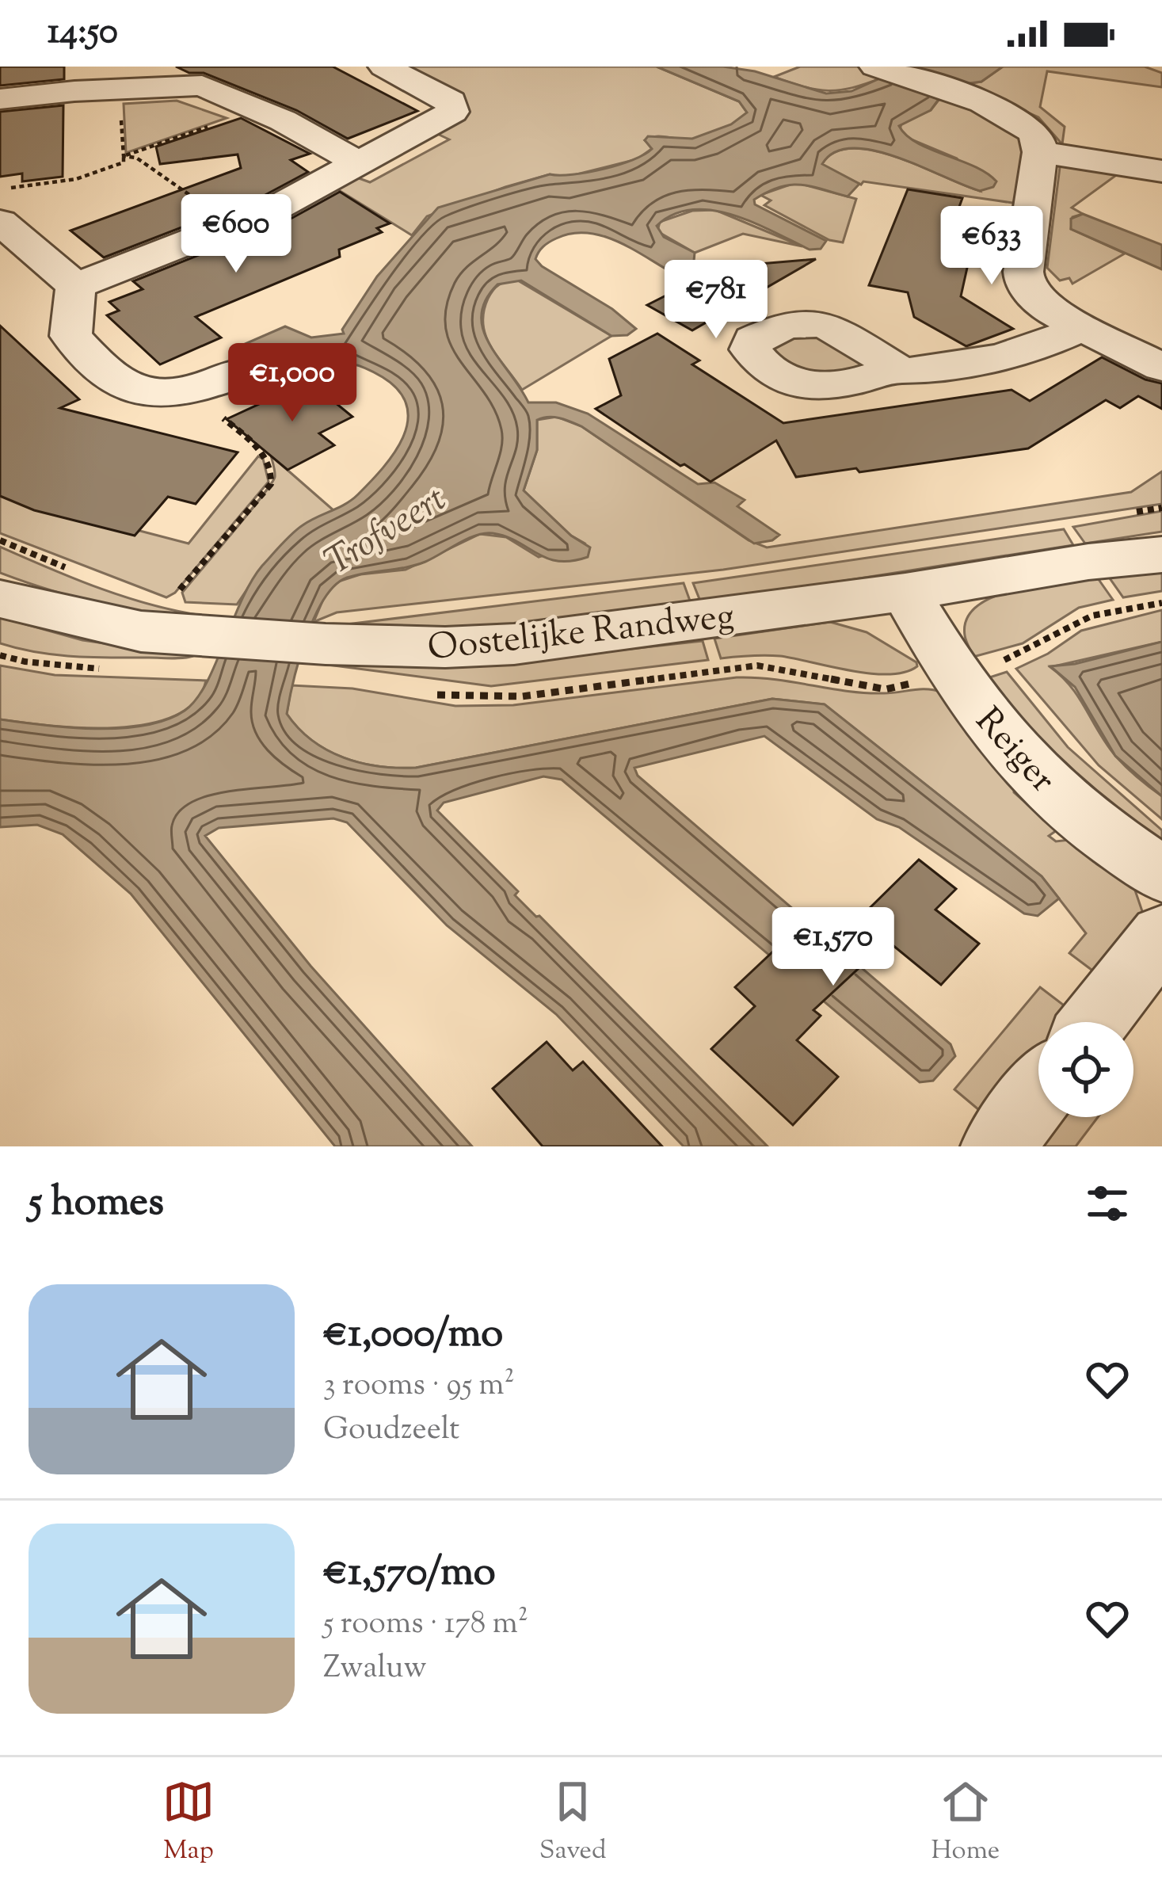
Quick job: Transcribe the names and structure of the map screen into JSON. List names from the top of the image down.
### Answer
{
  "streets": {
    "street": ["Oostelijke Randweg", "Reiger"]
  },
  "crossings": [
    ["Oostelijke Randweg", "Reiger"]
  ],
  "water": ["Trofveert"],
  "page": {
    "status": "14:50",
    "price": [
      "€600",
      "€633",
      "€781",
      "€1,000",
      "€1,570"
    ],
    "heading": "5 homes",
    "list": [
      {
        "name": "€1,000/mo",
        "note": "3 rooms · 95 m² · Goudzeelt"
      },
      {
        "name": "€1,570/mo",
        "note": "5 rooms · 178 m² · Zwaluw"
      }
    ],
    "tabs": ["Map", "Saved", "Home"]
  }
}
